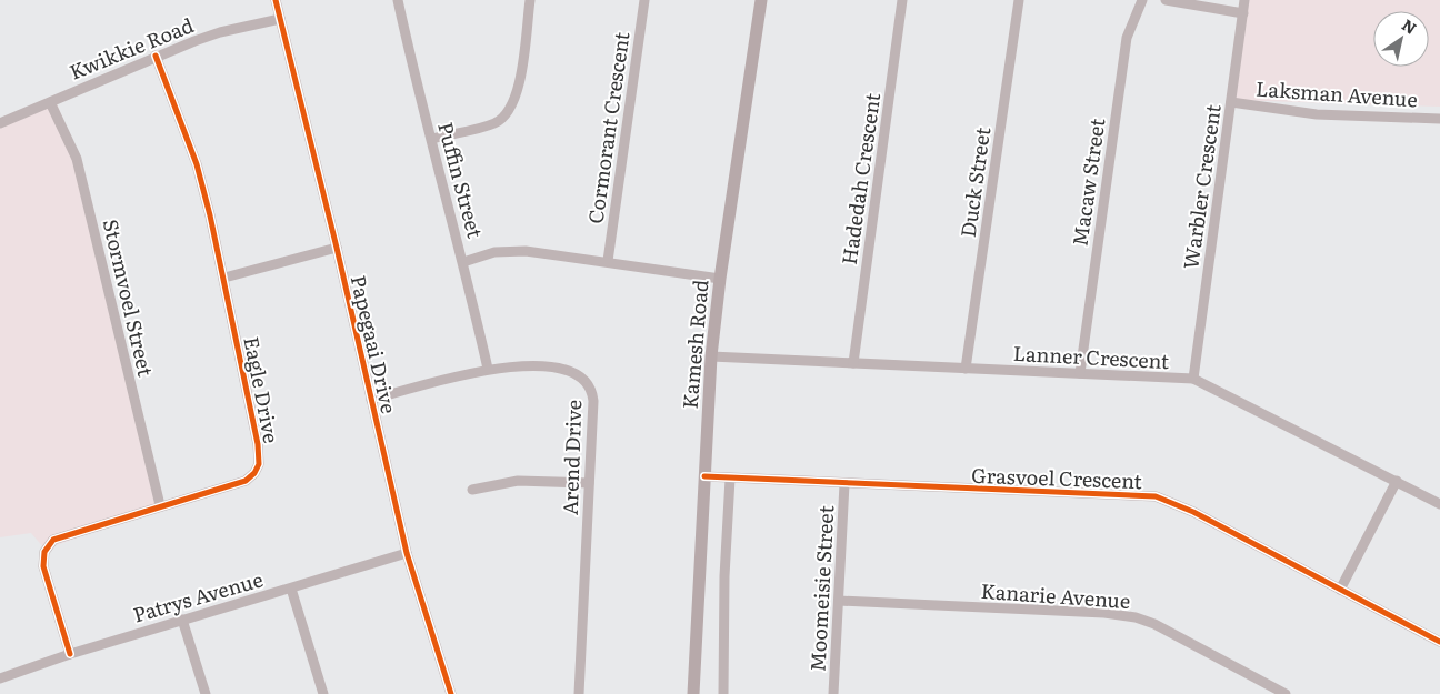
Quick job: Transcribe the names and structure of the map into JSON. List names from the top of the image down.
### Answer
{
  "streets": {
    "street": [
      "Kwikkie Road",
      "Laksman Avenue",
      "Cormorant Crescent",
      "Hadedah Crescent",
      "Puffin Street",
      "Duck Street",
      "Macaw Street",
      "Warbler Crescent",
      "Stormvoel Street",
      "Papegaai Drive",
      "Kamesh Road",
      "Lanner Crescent",
      "Eagle Drive",
      "Arend Drive",
      "Grasvoel Crescent",
      "Moomeisie Street",
      "Kanarie Avenue",
      "Patrys Avenue"
    ]
  },
  "crossings": [
    ["Kwikkie Road", "Stormvoel Street"],
    ["Kwikkie Road", "Papegaai Drive"],
    ["Kwikkie Road", "Eagle Drive"],
    ["Laksman Avenue", "Warbler Crescent"],
    ["Hadedah Crescent", "Lanner Crescent"],
    ["Puffin Street", "Arend Drive"],
    ["Duck Street", "Lanner Crescent"],
    ["Macaw Street", "Lanner Crescent"],
    ["Warbler Crescent", "Lanner Crescent"],
    ["Stormvoel Street", "Eagle Drive"],
    ["Papegaai Drive", "Arend Drive"],
    ["Papegaai Drive", "Patrys Avenue"],
    ["Kamesh Road", "Lanner Crescent"],
    ["Kamesh Road", "Grasvoel Crescent"],
    ["Eagle Drive", "Patrys Avenue"],
    ["Grasvoel Crescent", "Moomeisie Street"],
    ["Moomeisie Street", "Kanarie Avenue"]
  ],
  "north": "top right"
}
